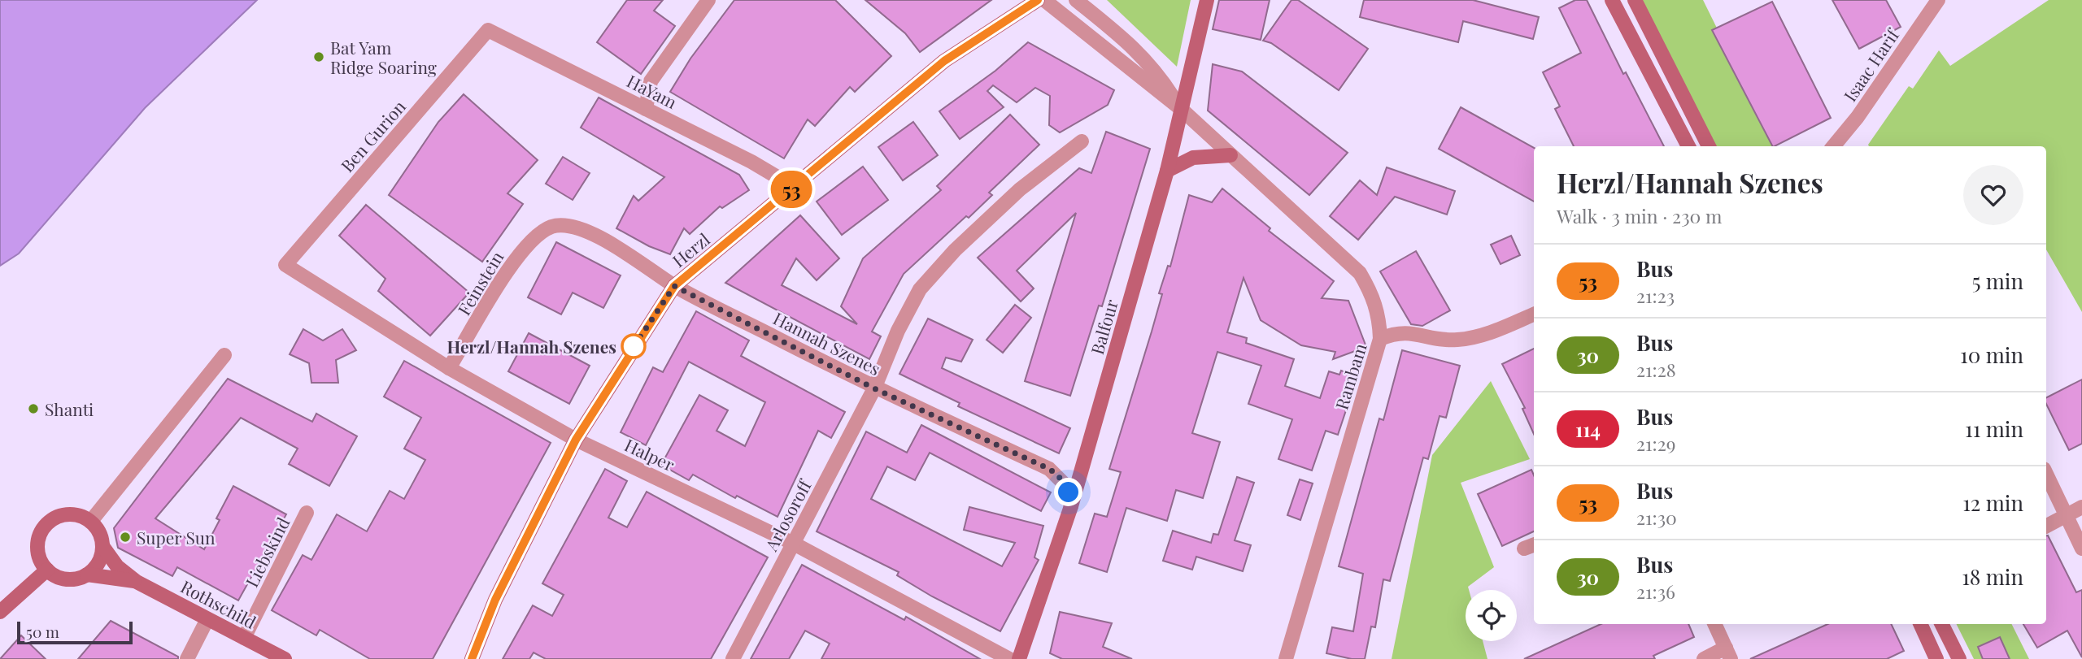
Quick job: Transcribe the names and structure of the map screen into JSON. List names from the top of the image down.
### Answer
{
  "streets": {
    "street": [
      "Isaac Harif",
      "HaYam",
      "Ben Gurion",
      "Herzl",
      "Feinstein",
      "Balfour",
      "Hannah Szenes",
      "Rambam",
      "Halper",
      "Arlosoroff",
      "Liebskind",
      "Rothschild"
    ]
  },
  "crossings": [
    ["HaYam", "Ben Gurion"],
    ["HaYam", "Herzl"],
    ["Ben Gurion", "Halper"],
    ["Herzl", "Hannah Szenes"],
    ["Herzl", "Halper"],
    ["Feinstein", "Hannah Szenes"],
    ["Feinstein", "Halper"],
    ["Balfour", "Hannah Szenes"],
    ["Balfour", "Rambam"],
    ["Hannah Szenes", "Arlosoroff"],
    ["Halper", "Arlosoroff"],
    ["Liebskind", "Rothschild"]
  ],
  "places": [
    "Bat Yam Ridge Soaring",
    "Herzl/Hannah Szenes",
    "Shanti",
    "Super Sun"
  ],
  "lines": ["bus line 53"],
  "scale_bar": "50 m",
  "page": {
    "on_map": "53",
    "heading": ["Herzl/Hannah Szenes", "Walk · 3 min · 230 m"],
    "list": [
      {
        "mark": "53",
        "name": "Bus",
        "note": "21:23",
        "value": "5 min"
      },
      {
        "mark": "30",
        "name": "Bus",
        "note": "21:28",
        "value": "10 min"
      },
      {
        "mark": "114",
        "name": "Bus",
        "note": "21:29",
        "value": "11 min"
      },
      {
        "mark": "53",
        "name": "Bus",
        "note": "21:30",
        "value": "12 min"
      },
      {
        "mark": "30",
        "name": "Bus",
        "note": "21:36",
        "value": "18 min"
      }
    ],
    "scale": "50 m"
  }
}
